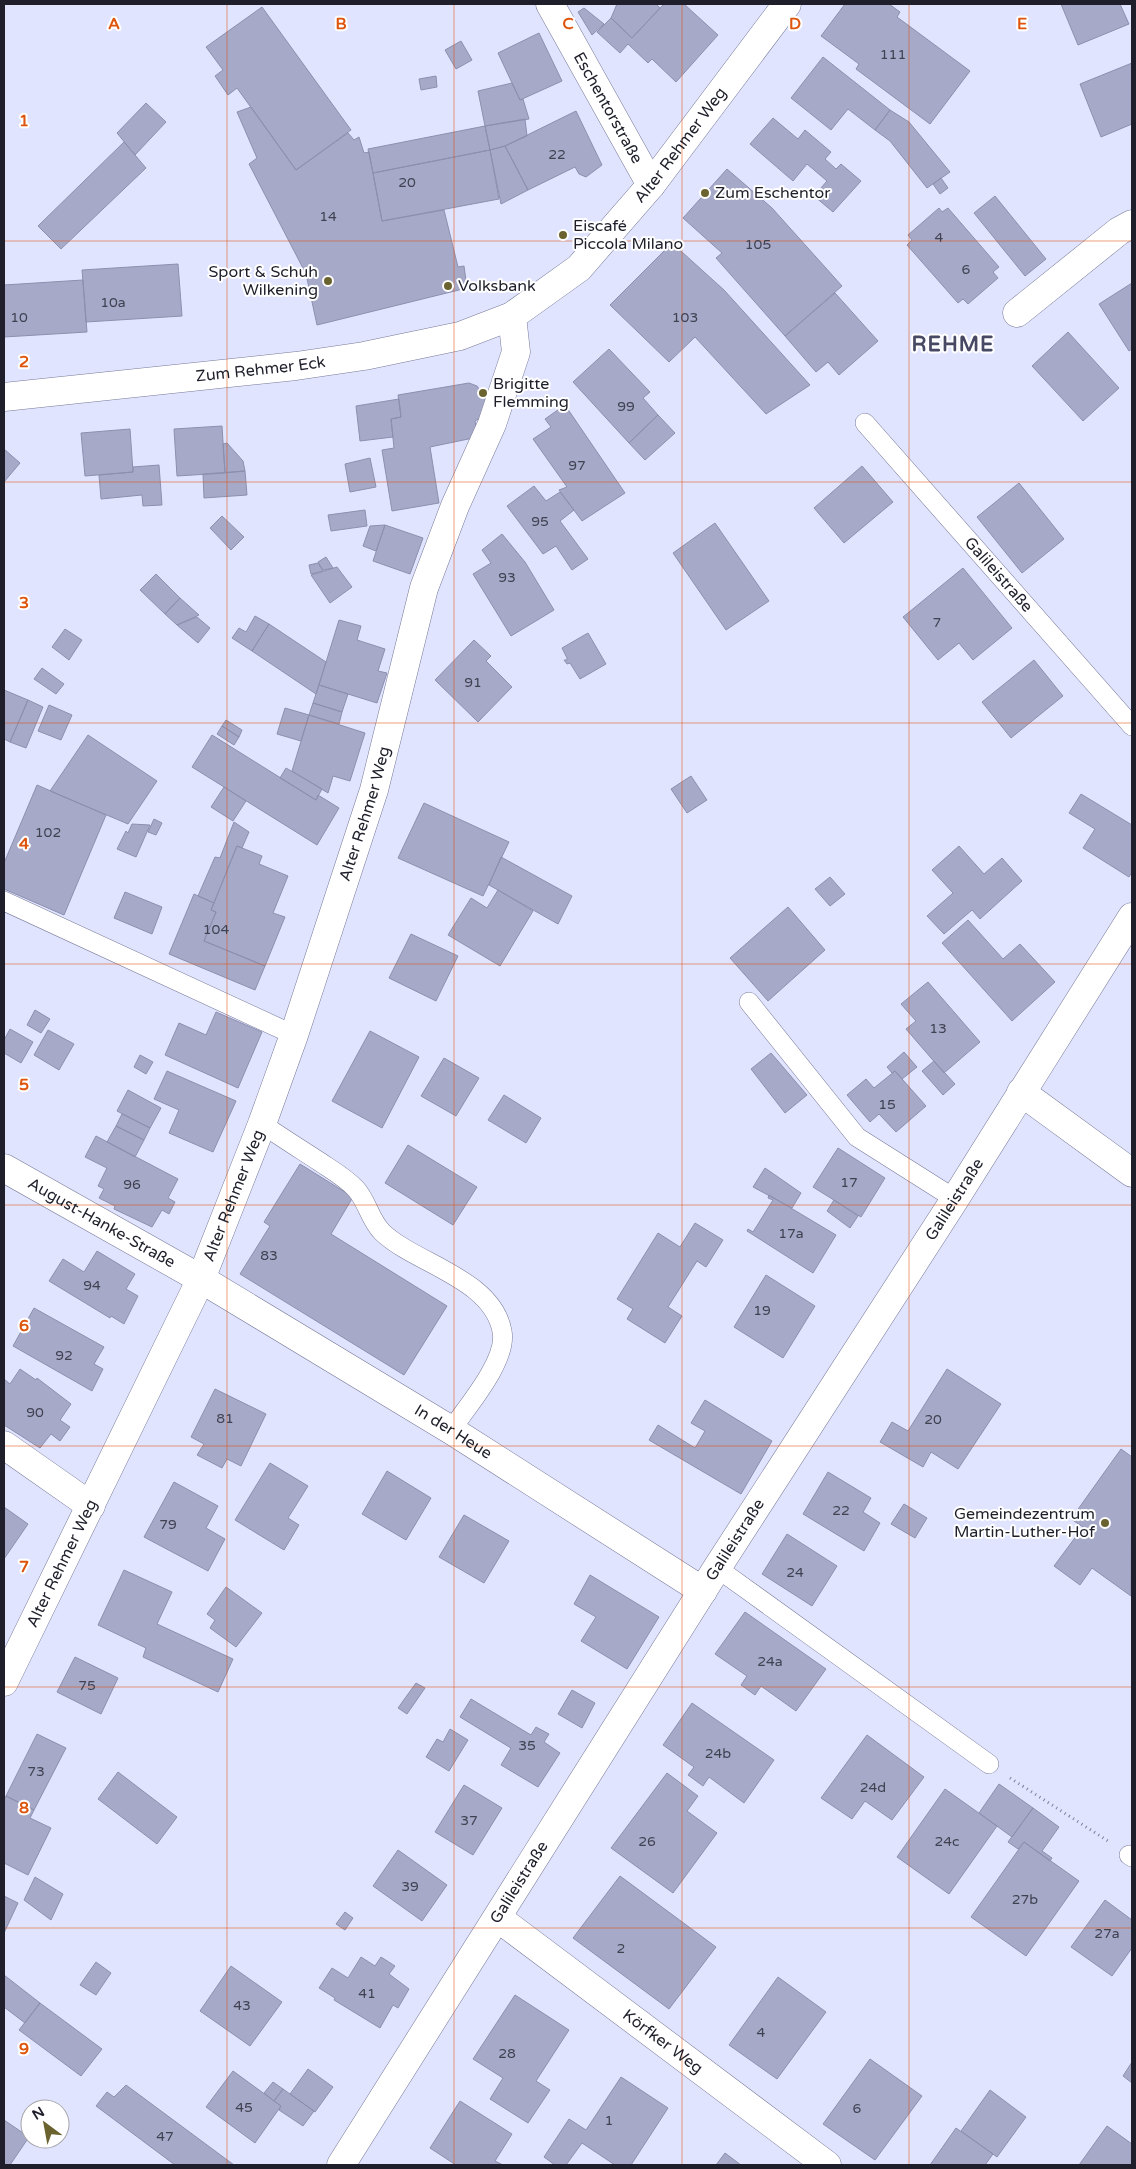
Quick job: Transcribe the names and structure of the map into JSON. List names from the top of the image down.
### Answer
{
  "streets": {
    "street": [
      "Eschentorstraße",
      "Alter Rehmer Weg",
      "Zum Rehmer Eck",
      "Galileistraße",
      "August-Hanke-Straße",
      "In der Heue",
      "Körfker Weg"
    ]
  },
  "crossings": [
    ["Eschentorstraße", "Alter Rehmer Weg"],
    ["Alter Rehmer Weg", "Zum Rehmer Eck"],
    ["Alter Rehmer Weg", "August-Hanke-Straße"],
    ["Alter Rehmer Weg", "In der Heue"],
    ["Galileistraße", "In der Heue"],
    ["Galileistraße", "Körfker Weg"],
    ["August-Hanke-Straße", "In der Heue"]
  ],
  "districts": ["REHME"],
  "places": [
    "Zum Eschentor",
    "Eiscafé Piccola Milano",
    "Sport & Schuh Wilkening",
    "Volksbank",
    "Brigitte Flemming",
    "Gemeindezentrum Martin-Luther-Hof"
  ],
  "house_numbers": [
    "111",
    "22",
    "20",
    "14",
    "4",
    "105",
    "6",
    "10a",
    "10",
    "103",
    "99",
    "97",
    "95",
    "93",
    "7",
    "91",
    "102",
    "104",
    "13",
    "15",
    "17",
    "96",
    "17a",
    "83",
    "94",
    "19",
    "92",
    "90",
    "81",
    "20",
    "22",
    "79",
    "24",
    "24a",
    "75",
    "35",
    "24b",
    "73",
    "24d",
    "37",
    "26",
    "24c",
    "39",
    "27b",
    "27a",
    "2",
    "41",
    "43",
    "4",
    "28",
    "45",
    "6",
    "1",
    "47"
  ],
  "north": "top left",
  "grid": {
    "columns": [
      "A",
      "B",
      "C",
      "D",
      "E"
    ],
    "rows": [
      "1",
      "2",
      "3",
      "4",
      "5",
      "6",
      "7",
      "8",
      "9"
    ]
  }
}
